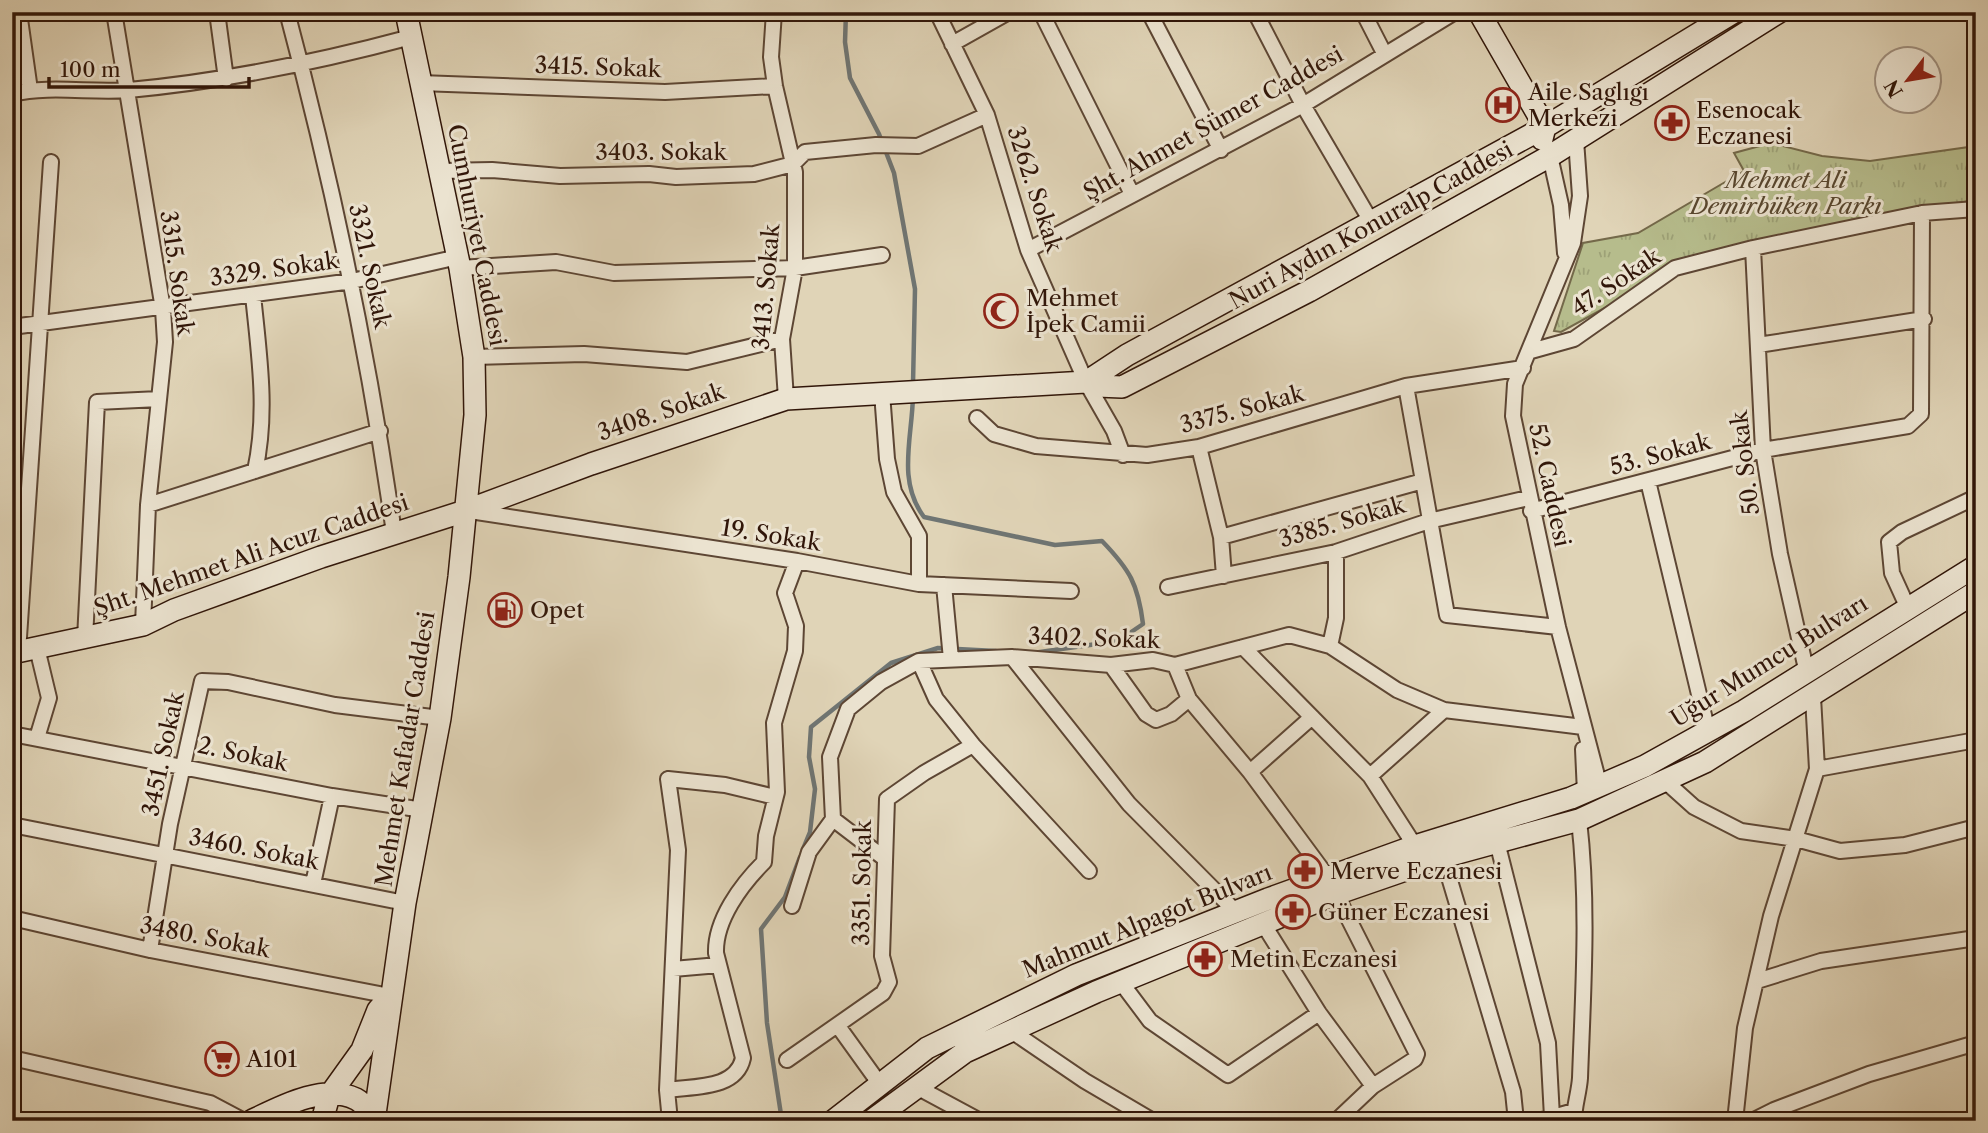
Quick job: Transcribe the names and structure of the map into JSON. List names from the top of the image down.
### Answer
{
  "streets": {
    "main road": [
      "Nuri Aydın Konuralp Caddesi",
      "Cumhuriyet Caddesi",
      "3408. Sokak",
      "Şht. Mehmet Ali Acuz Caddesi",
      "Uğur Mumcu Bulvarı",
      "Mehmet Kafadar Caddesi",
      "Mahmut Alpagot Bulvarı"
    ],
    "street": [
      "3415. Sokak",
      "Şht. Ahmet Sümer Caddesi",
      "3403. Sokak",
      "3262. Sokak",
      "3321. Sokak",
      "3329. Sokak",
      "3315. Sokak",
      "47. Sokak",
      "3413. Sokak",
      "3375. Sokak",
      "53. Sokak",
      "50. Sokak",
      "52. Caddesi",
      "3385. Sokak",
      "19. Sokak",
      "3402. Sokak",
      "3451. Sokak",
      "2. Sokak",
      "3460. Sokak",
      "3351. Sokak",
      "3480. Sokak"
    ]
  },
  "crossings": [
    ["3415. Sokak", "Cumhuriyet Caddesi"],
    ["3415. Sokak", "3413. Sokak"],
    ["Şht. Ahmet Sümer Caddesi", "3262. Sokak"],
    ["3403. Sokak", "3262. Sokak"],
    ["3403. Sokak", "Cumhuriyet Caddesi"],
    ["3403. Sokak", "3413. Sokak"],
    ["3262. Sokak", "Nuri Aydın Konuralp Caddesi"],
    ["3262. Sokak", "3375. Sokak"],
    ["Nuri Aydın Konuralp Caddesi", "3408. Sokak"],
    ["Nuri Aydın Konuralp Caddesi", "52. Caddesi"],
    ["Cumhuriyet Caddesi", "3329. Sokak"],
    ["Cumhuriyet Caddesi", "3408. Sokak"],
    ["Cumhuriyet Caddesi", "19. Sokak"],
    ["Cumhuriyet Caddesi", "Şht. Mehmet Ali Acuz Caddesi"],
    ["Cumhuriyet Caddesi", "Mehmet Kafadar Caddesi"],
    ["3321. Sokak", "3329. Sokak"],
    ["3321. Sokak", "Şht. Mehmet Ali Acuz Caddesi"],
    ["3329. Sokak", "3315. Sokak"],
    ["3329. Sokak", "3413. Sokak"],
    ["3315. Sokak", "Şht. Mehmet Ali Acuz Caddesi"],
    ["47. Sokak", "50. Sokak"],
    ["47. Sokak", "52. Caddesi"],
    ["3413. Sokak", "3408. Sokak"],
    ["3375. Sokak", "52. Caddesi"],
    ["3408. Sokak", "19. Sokak"],
    ["3408. Sokak", "Şht. Mehmet Ali Acuz Caddesi"],
    ["3408. Sokak", "Mehmet Kafadar Caddesi"],
    ["53. Sokak", "50. Sokak"],
    ["53. Sokak", "52. Caddesi"],
    ["53. Sokak", "3385. Sokak"],
    ["50. Sokak", "Uğur Mumcu Bulvarı"],
    ["52. Caddesi", "3385. Sokak"],
    ["52. Caddesi", "3402. Sokak"],
    ["52. Caddesi", "Uğur Mumcu Bulvarı"],
    ["52. Caddesi", "Mahmut Alpagot Bulvarı"],
    ["19. Sokak", "Şht. Mehmet Ali Acuz Caddesi"],
    ["19. Sokak", "Mehmet Kafadar Caddesi"],
    ["Şht. Mehmet Ali Acuz Caddesi", "Mehmet Kafadar Caddesi"],
    ["Uğur Mumcu Bulvarı", "Mahmut Alpagot Bulvarı"],
    ["Mehmet Kafadar Caddesi", "3451. Sokak"],
    ["Mehmet Kafadar Caddesi", "2. Sokak"],
    ["Mehmet Kafadar Caddesi", "3460. Sokak"],
    ["Mehmet Kafadar Caddesi", "3480. Sokak"],
    ["3451. Sokak", "2. Sokak"],
    ["3451. Sokak", "3460. Sokak"],
    ["3451. Sokak", "3480. Sokak"]
  ],
  "parks": ["Mehmet Ali Demirbüken Parkı"],
  "places": {
    "hospital": ["Aile Saglıgı Merkezi"],
    "pharmacy": [
      "Esenocak Eczanesi",
      "Merve Eczanesi",
      "Güner Eczanesi",
      "Metin Eczanesi"
    ],
    "mosque": ["Mehmet İpek Camii"],
    "fuel station": ["Opet"],
    "supermarket": ["A101"]
  },
  "scale_bar": "100 m",
  "north": "bottom left"
}
